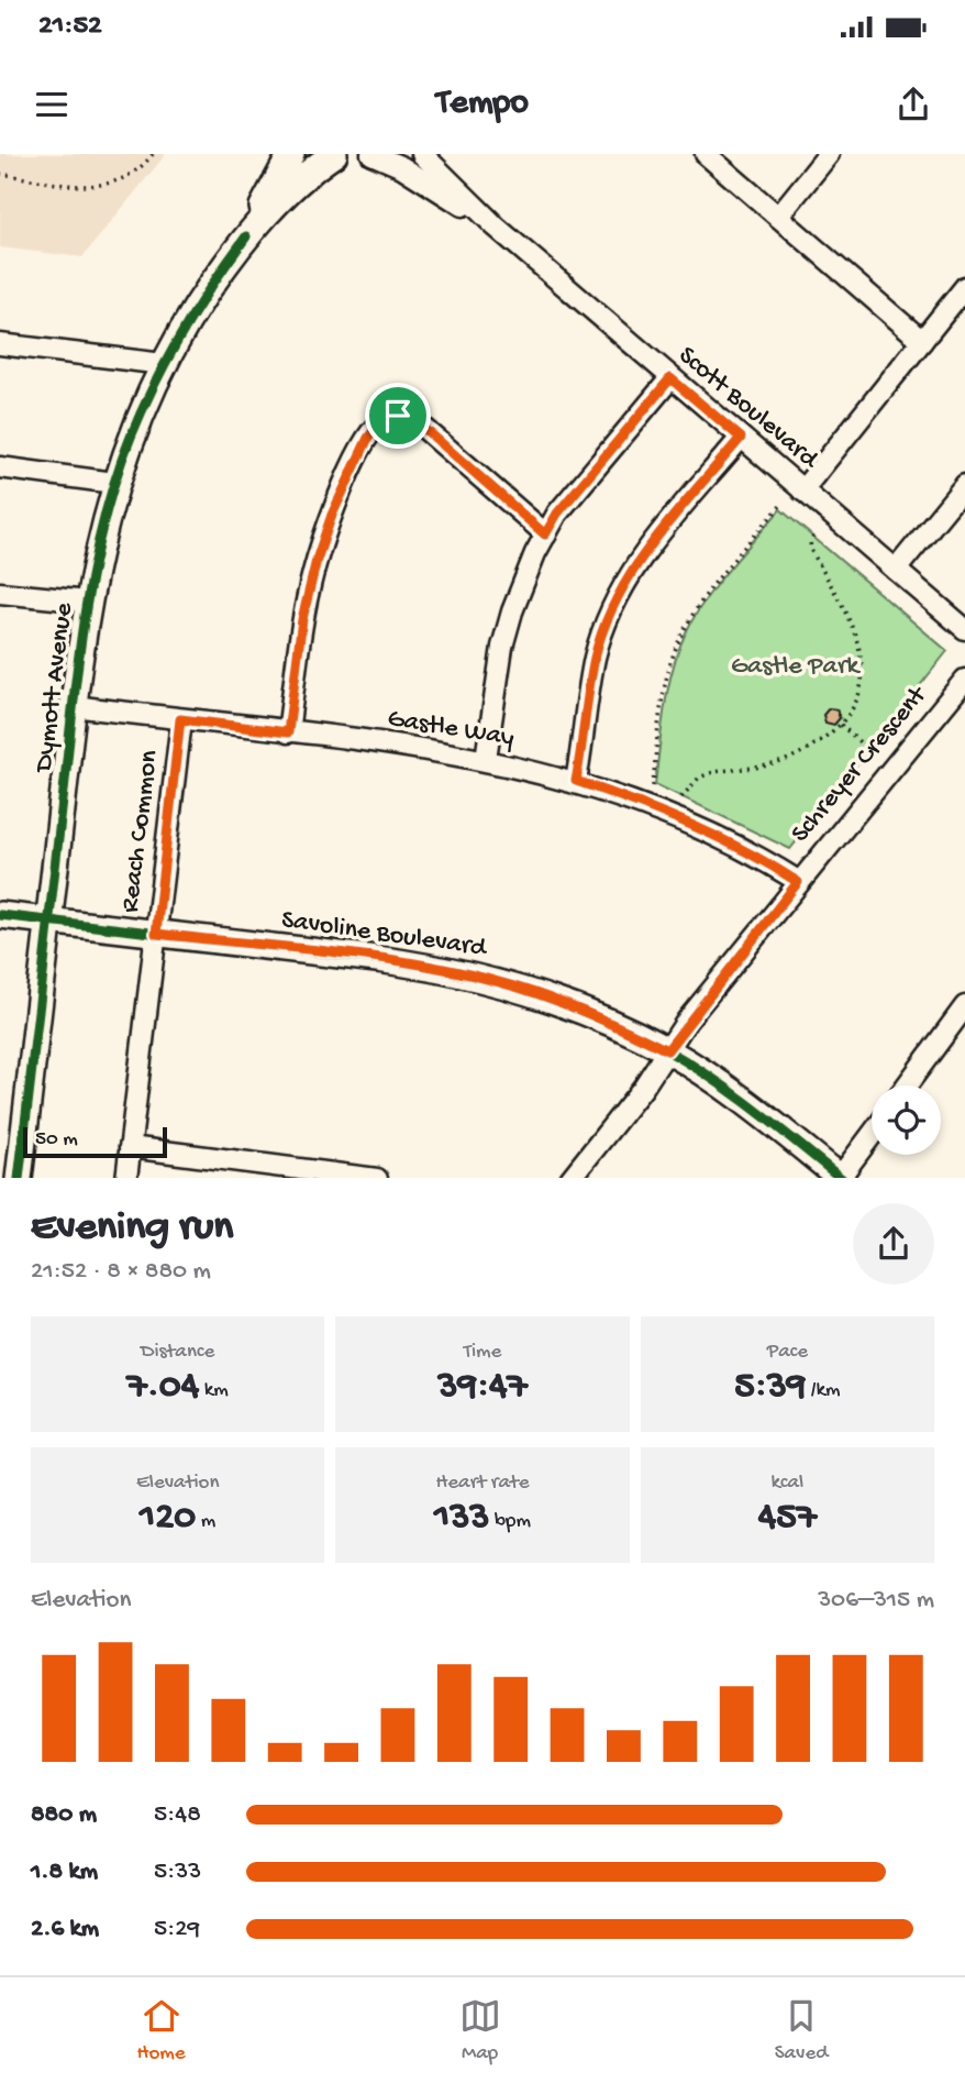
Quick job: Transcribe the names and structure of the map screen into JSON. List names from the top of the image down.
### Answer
{
  "streets": {
    "street": [
      "Scott Boulevard",
      "Dymott Avenue",
      "Gastle Way",
      "Schreyer Crescent",
      "Reach Common",
      "Savoline Boulevard"
    ]
  },
  "crossings": [
    ["Dymott Avenue", "Gastle Way"],
    ["Dymott Avenue", "Savoline Boulevard"],
    ["Gastle Way", "Schreyer Crescent"],
    ["Gastle Way", "Reach Common"],
    ["Schreyer Crescent", "Savoline Boulevard"],
    ["Reach Common", "Savoline Boulevard"]
  ],
  "parks": ["Gastle Park"],
  "scale_bar": "50 m",
  "page": {
    "status": "21:52",
    "header": "Tempo",
    "scale": "50 m",
    "heading": ["Evening run", "21:52 · 8 × 880 m"],
    "stats": [
      ["Distance", "7.04 km"],
      ["Time", "39:47"],
      ["Pace", "5:39 /km"],
      ["Elevation", "120 m"],
      ["Heart rate", "133 bpm"],
      ["kcal", "457"]
    ],
    "chart": ["Elevation", "306–315 m"],
    "list": [
      {
        "name": "880 m",
        "note": "5:48"
      },
      {
        "name": "1.8 km",
        "note": "5:33"
      },
      {
        "name": "2.6 km",
        "note": "5:29"
      }
    ],
    "tabs": ["Home", "Map", "Saved"]
  }
}
